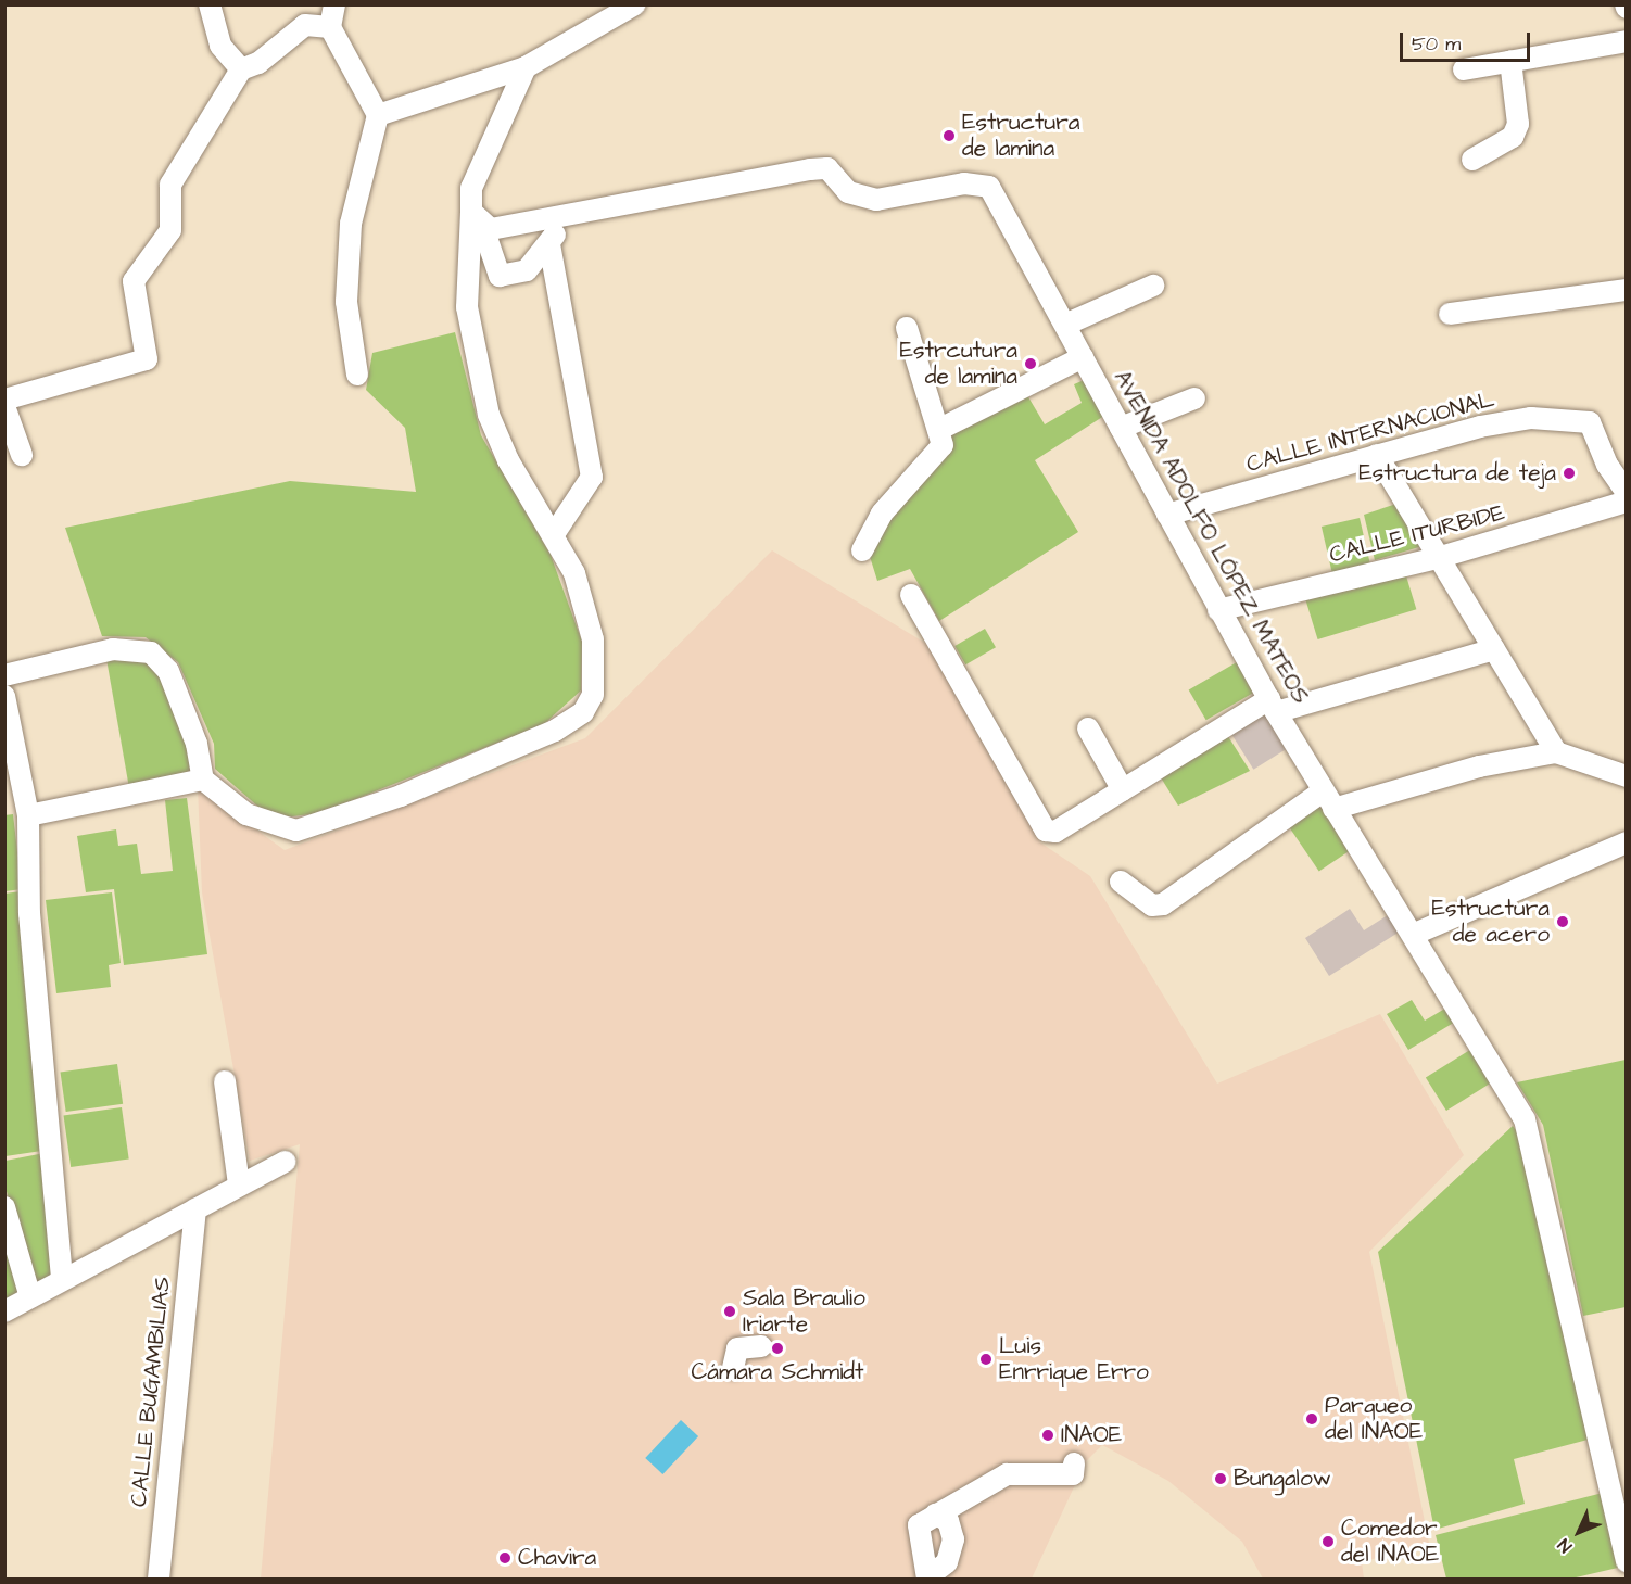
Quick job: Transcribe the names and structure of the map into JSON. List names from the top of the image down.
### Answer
{
  "streets": {
    "street": [
      "CALLE INTERNACIONAL",
      "CALLE ITURBIDE",
      "AVENIDA ADOLFO LÓPEZ MATEOS",
      "CALLE BUGAMBILIAS"
    ]
  },
  "crossings": [
    ["CALLE INTERNACIONAL", "AVENIDA ADOLFO LÓPEZ MATEOS"],
    ["CALLE ITURBIDE", "AVENIDA ADOLFO LÓPEZ MATEOS"]
  ],
  "places": [
    "Estructura de lamina",
    "Estrcutura de lamina",
    "Estructura de teja",
    "Estructura de acero",
    "Sala Braulio Iriarte",
    "Cámara Schmidt",
    "Luis Enrrique Erro",
    "Parqueo del INAOE",
    "INAOE",
    "Bungalow",
    "Comedor del INAOE",
    "Chavira"
  ],
  "scale_bar": "50 m",
  "north": "bottom left"
}
